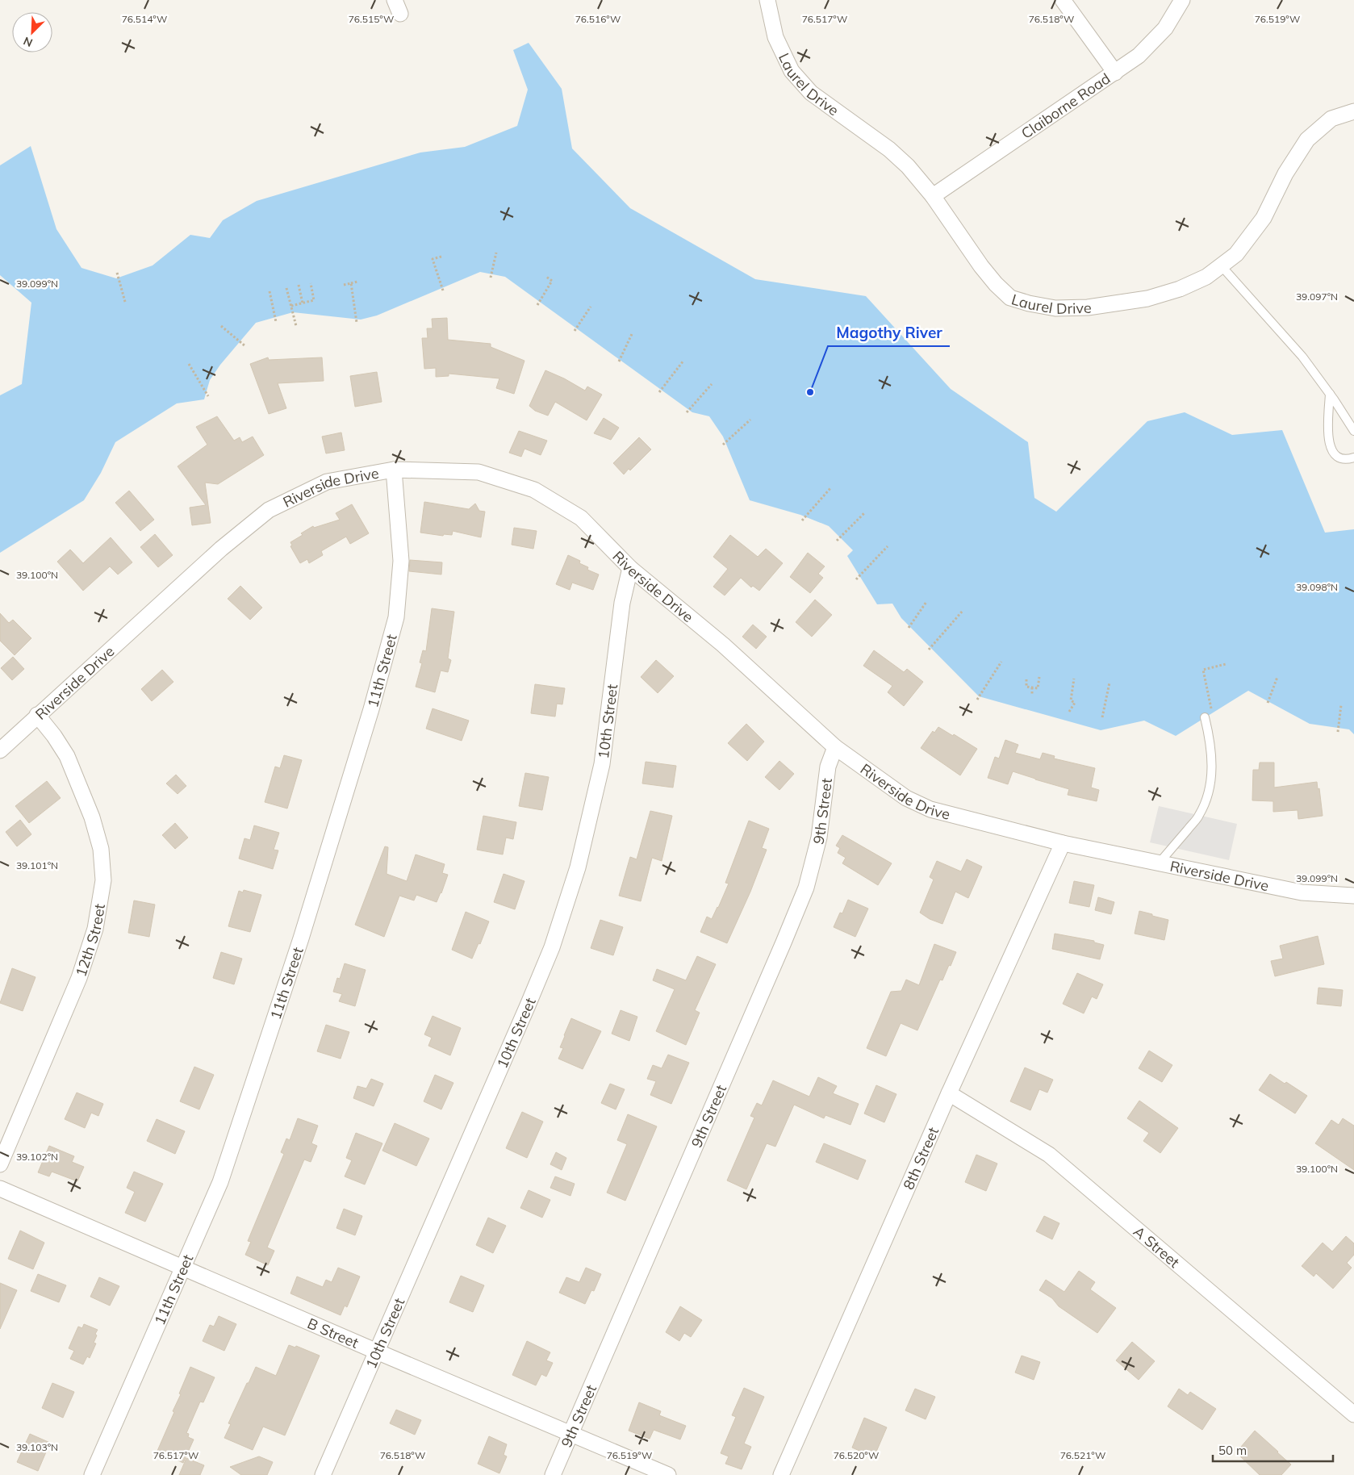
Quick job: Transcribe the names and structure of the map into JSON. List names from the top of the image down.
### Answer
{
  "streets": {
    "street": [
      "Laurel Drive",
      "Claiborne Road",
      "Riverside Drive",
      "11th Street",
      "10th Street",
      "9th Street",
      "12th Street",
      "8th Street",
      "A Street",
      "B Street"
    ]
  },
  "crossings": [
    ["Laurel Drive", "Claiborne Road"],
    ["Riverside Drive", "11th Street"],
    ["Riverside Drive", "10th Street"],
    ["Riverside Drive", "9th Street"],
    ["Riverside Drive", "12th Street"],
    ["Riverside Drive", "8th Street"],
    ["11th Street", "B Street"],
    ["10th Street", "B Street"],
    ["9th Street", "B Street"],
    ["8th Street", "A Street"]
  ],
  "places": ["Magothy River"],
  "scale_bar": "50 m",
  "north": "bottom left",
  "coordinates": [
    "76.514°W",
    "76.515°W",
    "76.516°W",
    "76.517°W",
    "76.518°W",
    "76.519°W",
    "39.099°N",
    "39.097°N",
    "39.100°N",
    "39.098°N",
    "39.101°N",
    "39.102°N",
    "39.103°N",
    "76.520°W",
    "76.521°W"
  ]
}
